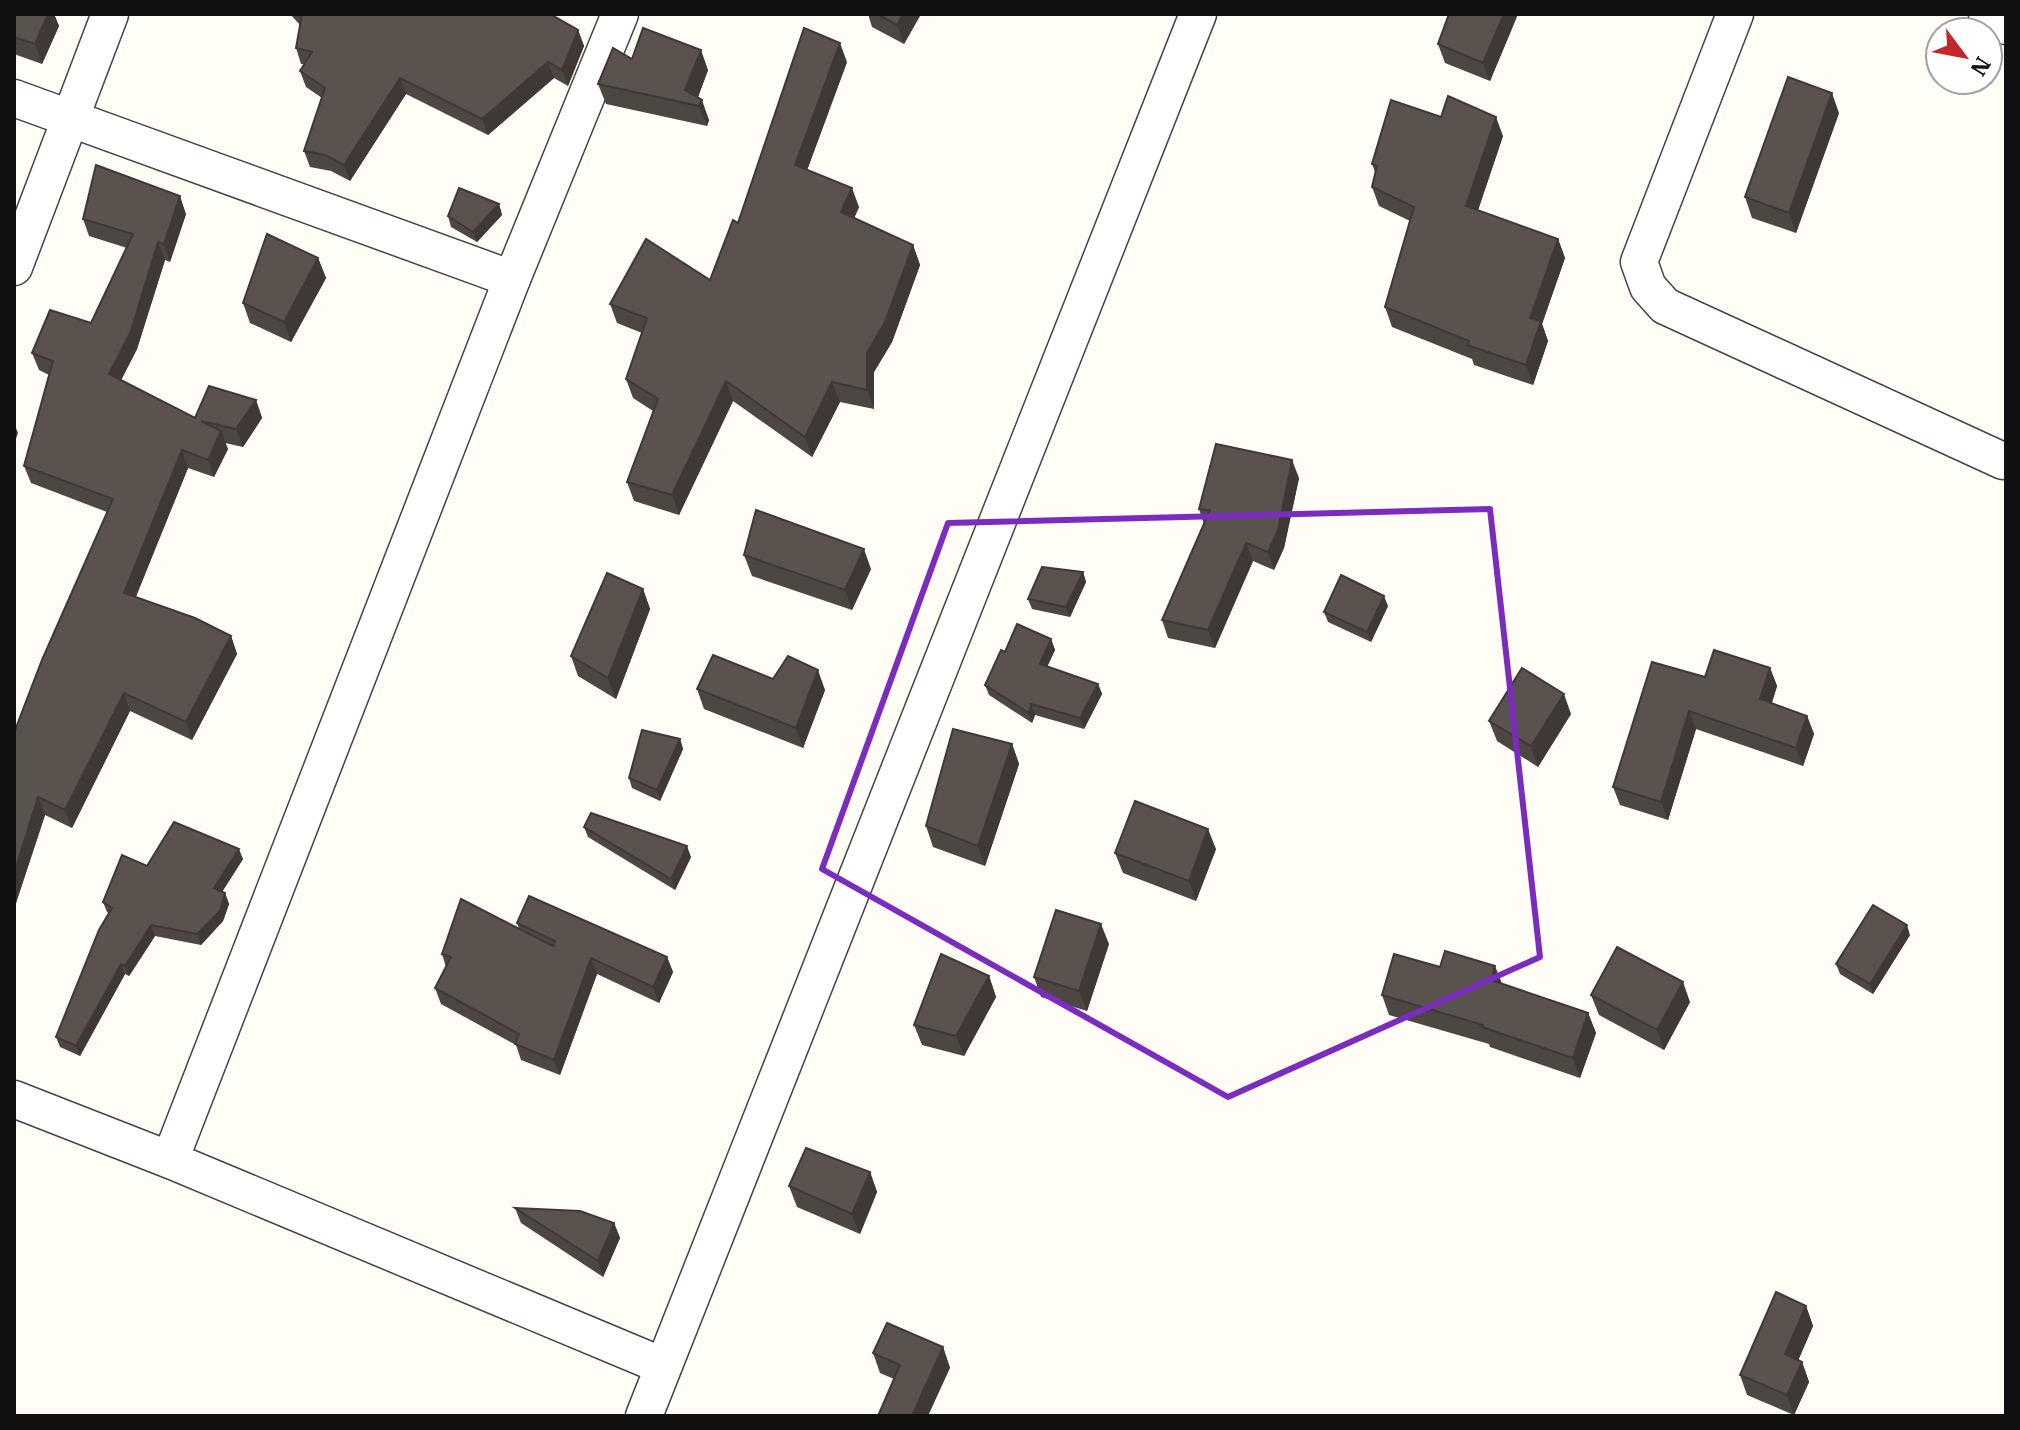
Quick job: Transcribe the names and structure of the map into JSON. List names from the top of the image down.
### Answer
{
  "north": "bottom right"
}
